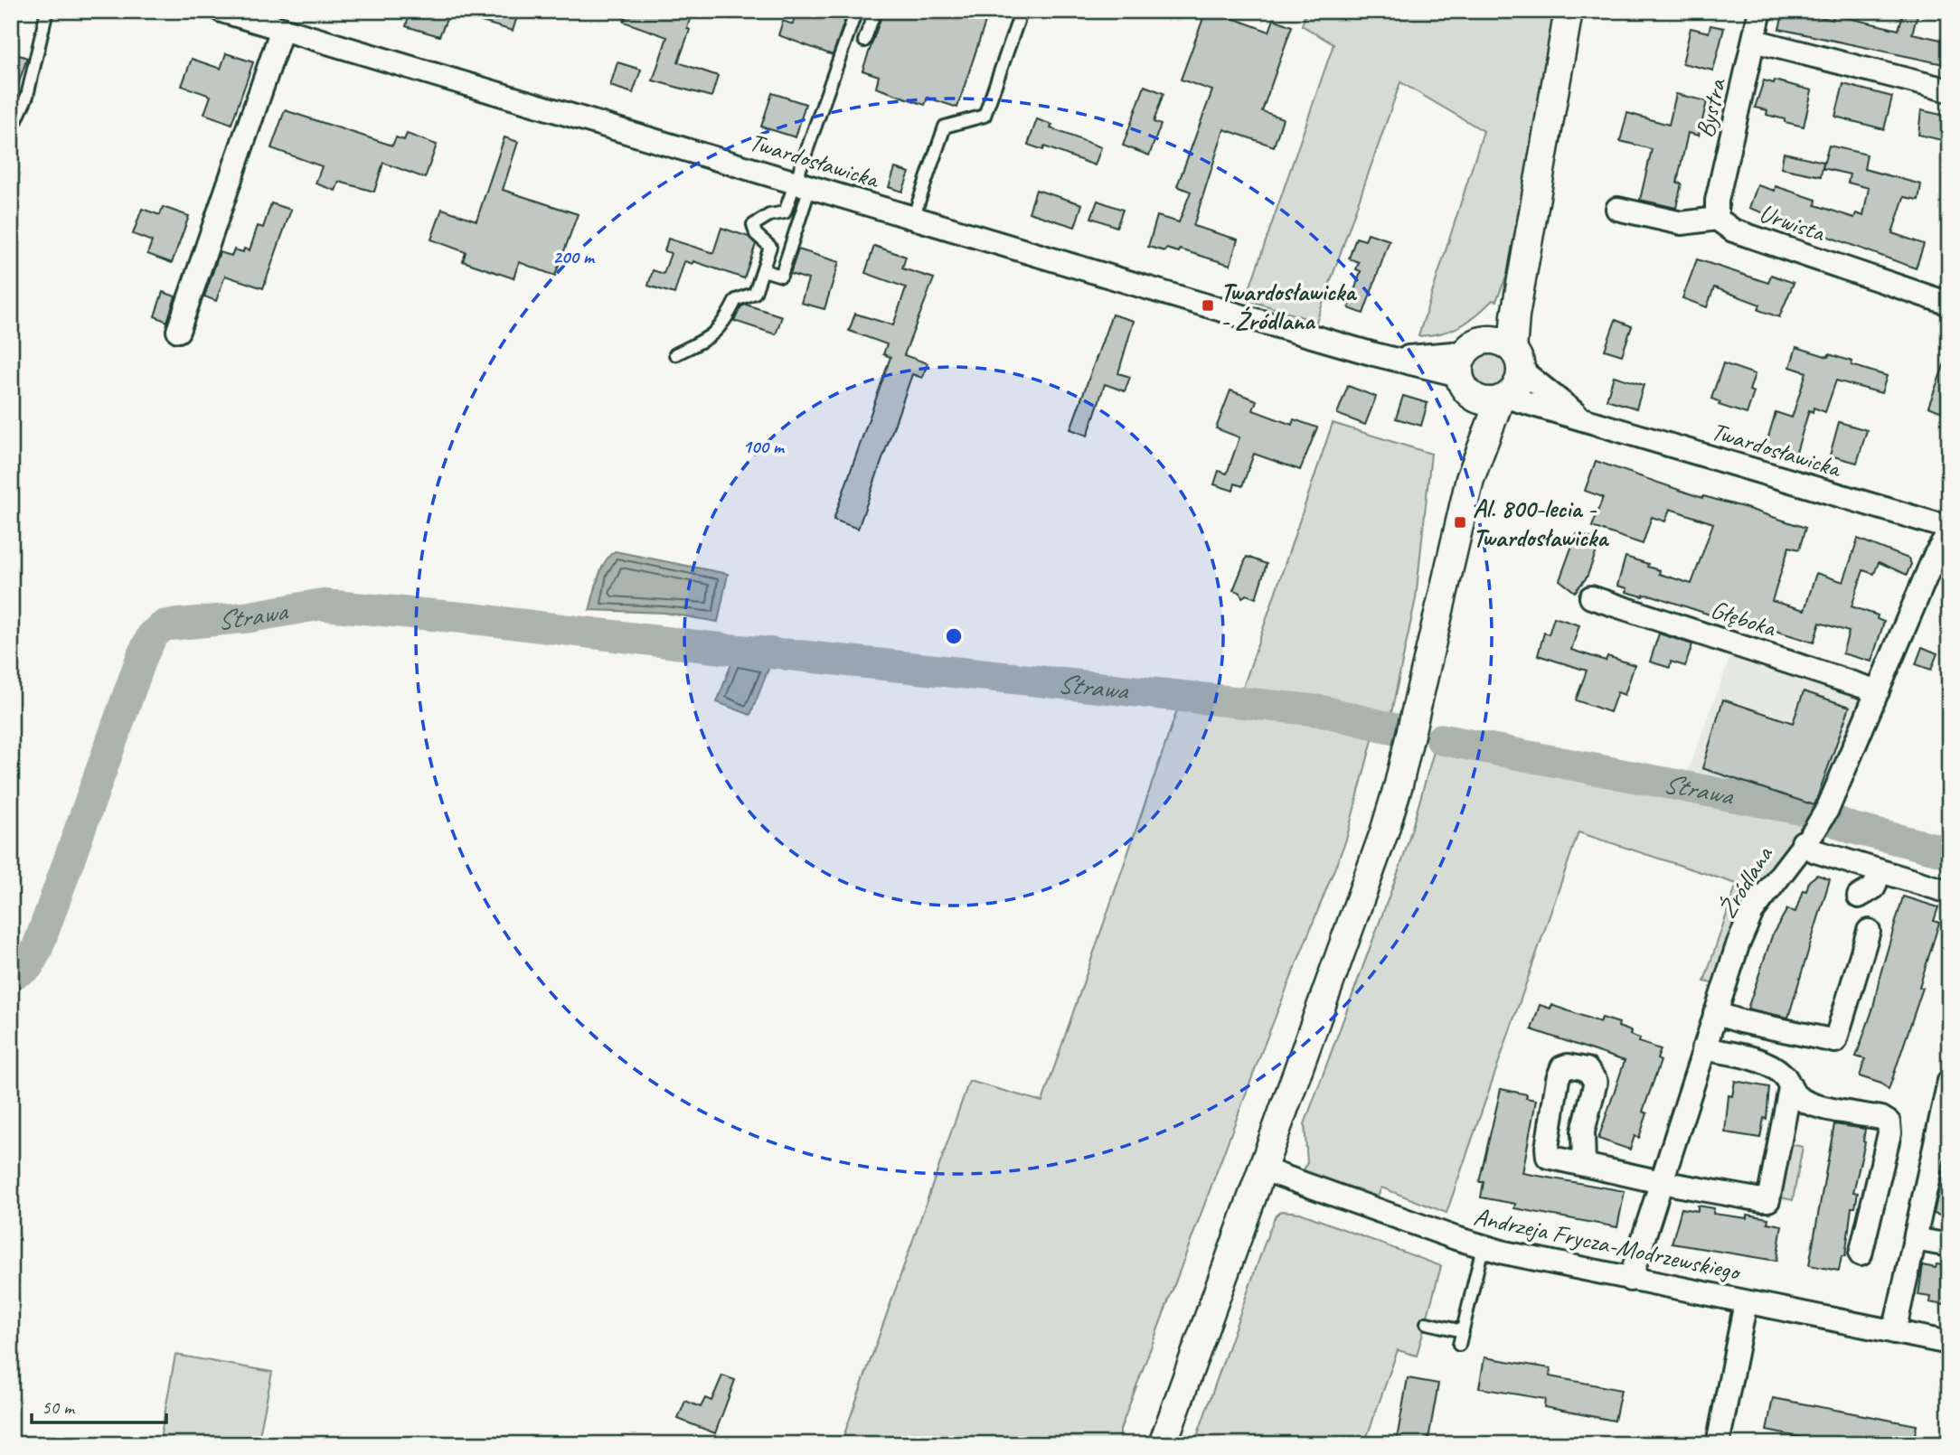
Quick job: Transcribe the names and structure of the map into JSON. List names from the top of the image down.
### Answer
{
  "streets": {
    "street": [
      "Bystra",
      "Twardosławicka",
      "Urwista",
      "Głęboka",
      "Źródlana",
      "Andrzeja Frycza-Modrzewskiego"
    ]
  },
  "crossings": [
    ["Bystra", "Urwista"],
    ["Twardosławicka", "Źródlana"],
    ["Głęboka", "Źródlana"],
    ["Źródlana", "Andrzeja Frycza-Modrzewskiego"]
  ],
  "water": ["Strawa"],
  "places": {
    "transit": ["Twardosławicka - Źródlana", "Al. 800-lecia - Twardosławicka"]
  },
  "scale_bar": "50 m",
  "rings": ["200 m", "100 m"]
}
